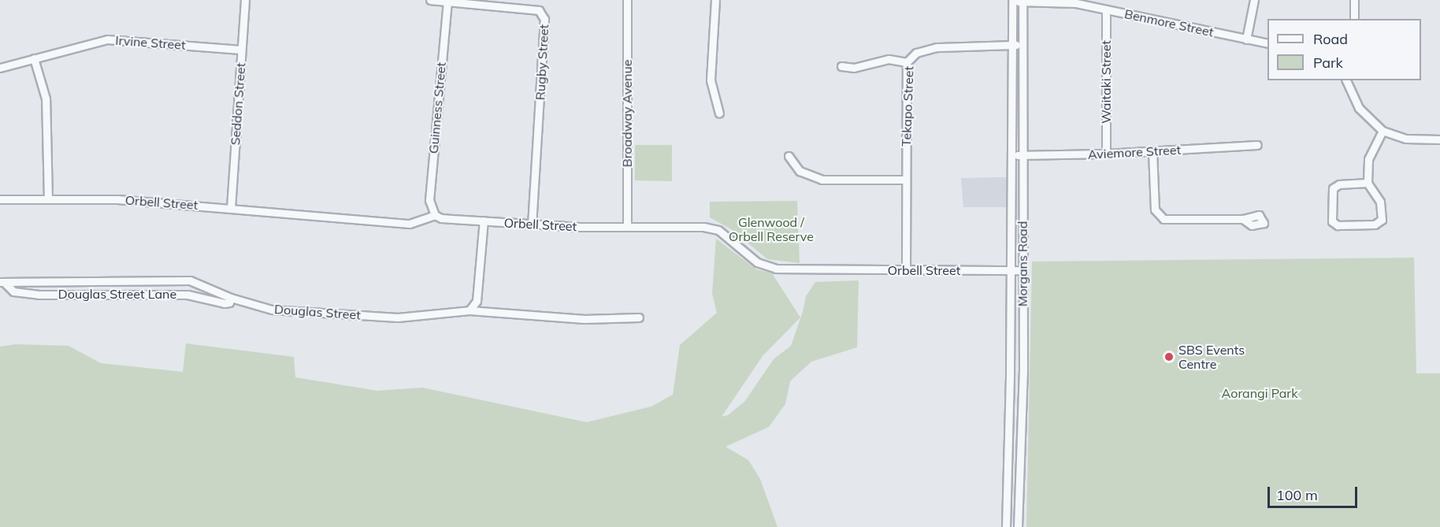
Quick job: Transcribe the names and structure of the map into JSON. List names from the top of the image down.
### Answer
{
  "streets": {
    "street": [
      "Benmore Street",
      "Irvine Street",
      "Rugby Street",
      "Waitaki Street",
      "Seddon Street",
      "Tekapo Street",
      "Guinness Street",
      "Broadway Avenue",
      "Aviemore Street",
      "Orbell Street",
      "Morgans Road",
      "Douglas Street Lane",
      "Douglas Street"
    ]
  },
  "crossings": [
    ["Benmore Street", "Waitaki Street"],
    ["Benmore Street", "Morgans Road"],
    ["Irvine Street", "Seddon Street"],
    ["Rugby Street", "Guinness Street"],
    ["Rugby Street", "Orbell Street"],
    ["Waitaki Street", "Aviemore Street"],
    ["Seddon Street", "Orbell Street"],
    ["Tekapo Street", "Orbell Street"],
    ["Tekapo Street", "Morgans Road"],
    ["Guinness Street", "Orbell Street"],
    ["Broadway Avenue", "Orbell Street"],
    ["Aviemore Street", "Morgans Road"],
    ["Orbell Street", "Morgans Road"],
    ["Douglas Street Lane", "Douglas Street"]
  ],
  "parks": ["Glenwood / Orbell Reserve", "Aorangi Park"],
  "places": ["SBS Events Centre"],
  "legend": ["Road", "Park"],
  "scale_bar": "100 m"
}
